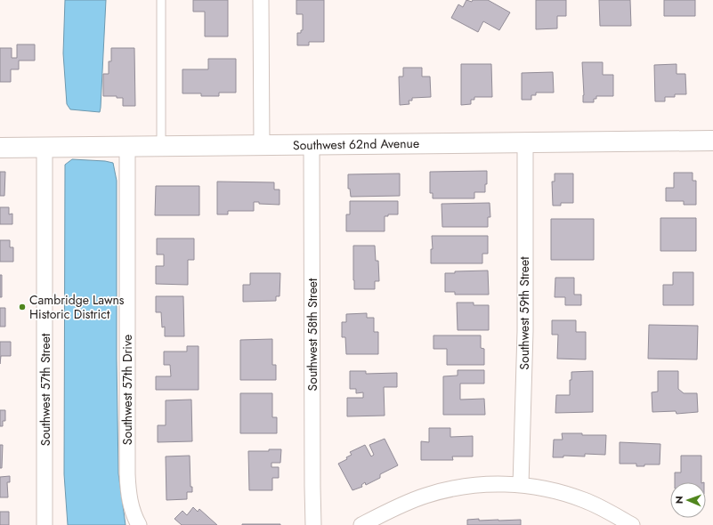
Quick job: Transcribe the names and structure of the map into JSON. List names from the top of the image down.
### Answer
{
  "streets": {
    "street": [
      "Southwest 62nd Avenue",
      "Southwest 59th Street",
      "Southwest 58th Street",
      "Southwest 57th Street",
      "Southwest 57th Drive"
    ]
  },
  "crossings": [
    ["Southwest 62nd Avenue", "Southwest 59th Street"],
    ["Southwest 62nd Avenue", "Southwest 58th Street"],
    ["Southwest 62nd Avenue", "Southwest 57th Street"],
    ["Southwest 62nd Avenue", "Southwest 57th Drive"]
  ],
  "places": ["Cambridge Lawns Historic District"],
  "north": "left"
}
